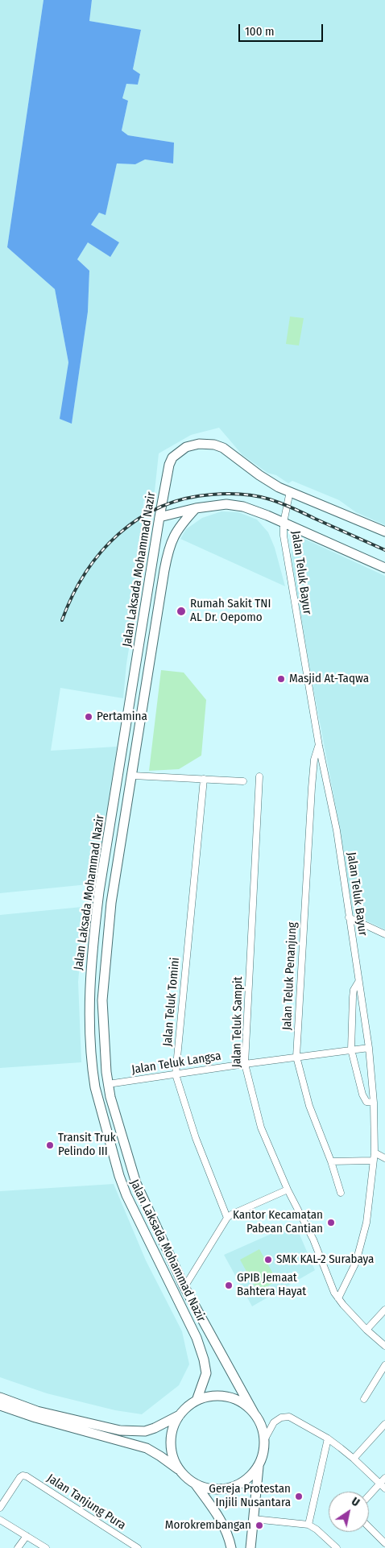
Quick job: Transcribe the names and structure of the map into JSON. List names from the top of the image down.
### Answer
{
  "streets": {
    "street": [
      "Jalan Laksada Mohammad Nazir",
      "Jalan Teluk Bayur",
      "Jalan Teluk Penanjung",
      "Jalan Teluk Tomini",
      "Jalan Teluk Sampit",
      "Jalan Teluk Langsa",
      "Jalan Tanjung Pura"
    ]
  },
  "crossings": [
    ["Jalan Laksada Mohammad Nazir", "Jalan Teluk Bayur"],
    ["Jalan Laksada Mohammad Nazir", "Jalan Teluk Langsa"],
    ["Jalan Teluk Bayur", "Jalan Teluk Penanjung"],
    ["Jalan Teluk Bayur", "Jalan Teluk Sampit"],
    ["Jalan Teluk Bayur", "Jalan Teluk Langsa"],
    ["Jalan Teluk Penanjung", "Jalan Teluk Langsa"],
    ["Jalan Teluk Tomini", "Jalan Teluk Langsa"],
    ["Jalan Teluk Sampit", "Jalan Teluk Langsa"]
  ],
  "places": [
    "Rumah Sakit TNI AL Dr. Oepomo",
    "Masjid At-Taqwa",
    "Pertamina",
    "Transit Truk Pelindo III",
    "Kantor Kecamatan Pabean Cantian",
    "SMK KAL-2 Surabaya",
    "GPIB Jemaat Bahtera Hayat",
    "Gereja Protestan Injili Nusantara",
    "Morokrembangan"
  ],
  "scale_bar": "100 m",
  "north": "top right"
}
